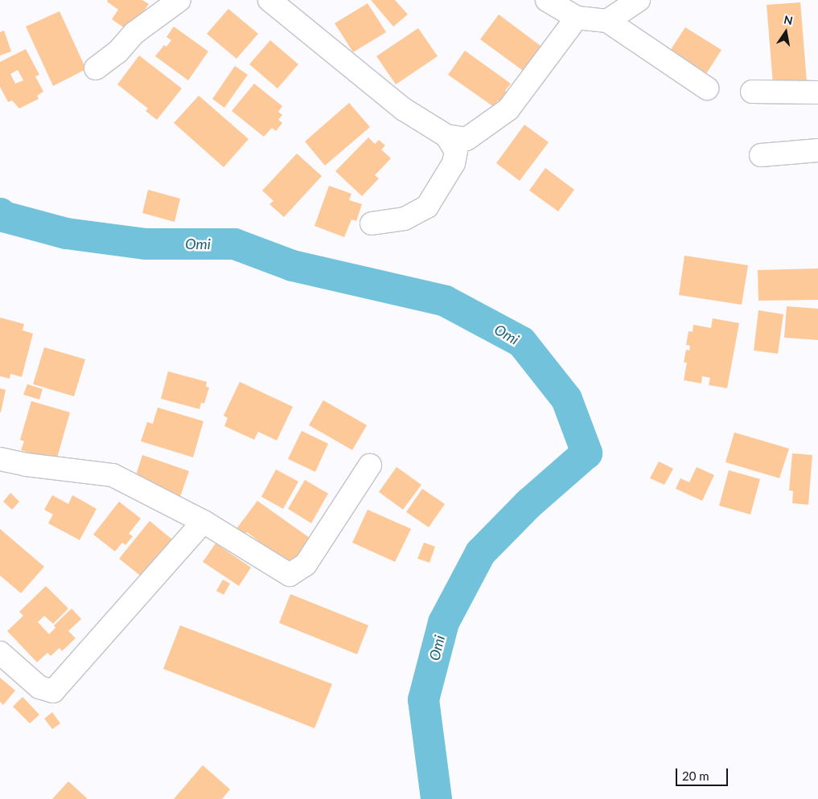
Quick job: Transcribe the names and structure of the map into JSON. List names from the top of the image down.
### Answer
{
  "water": ["Omi"],
  "scale_bar": "20 m",
  "north": "top"
}
